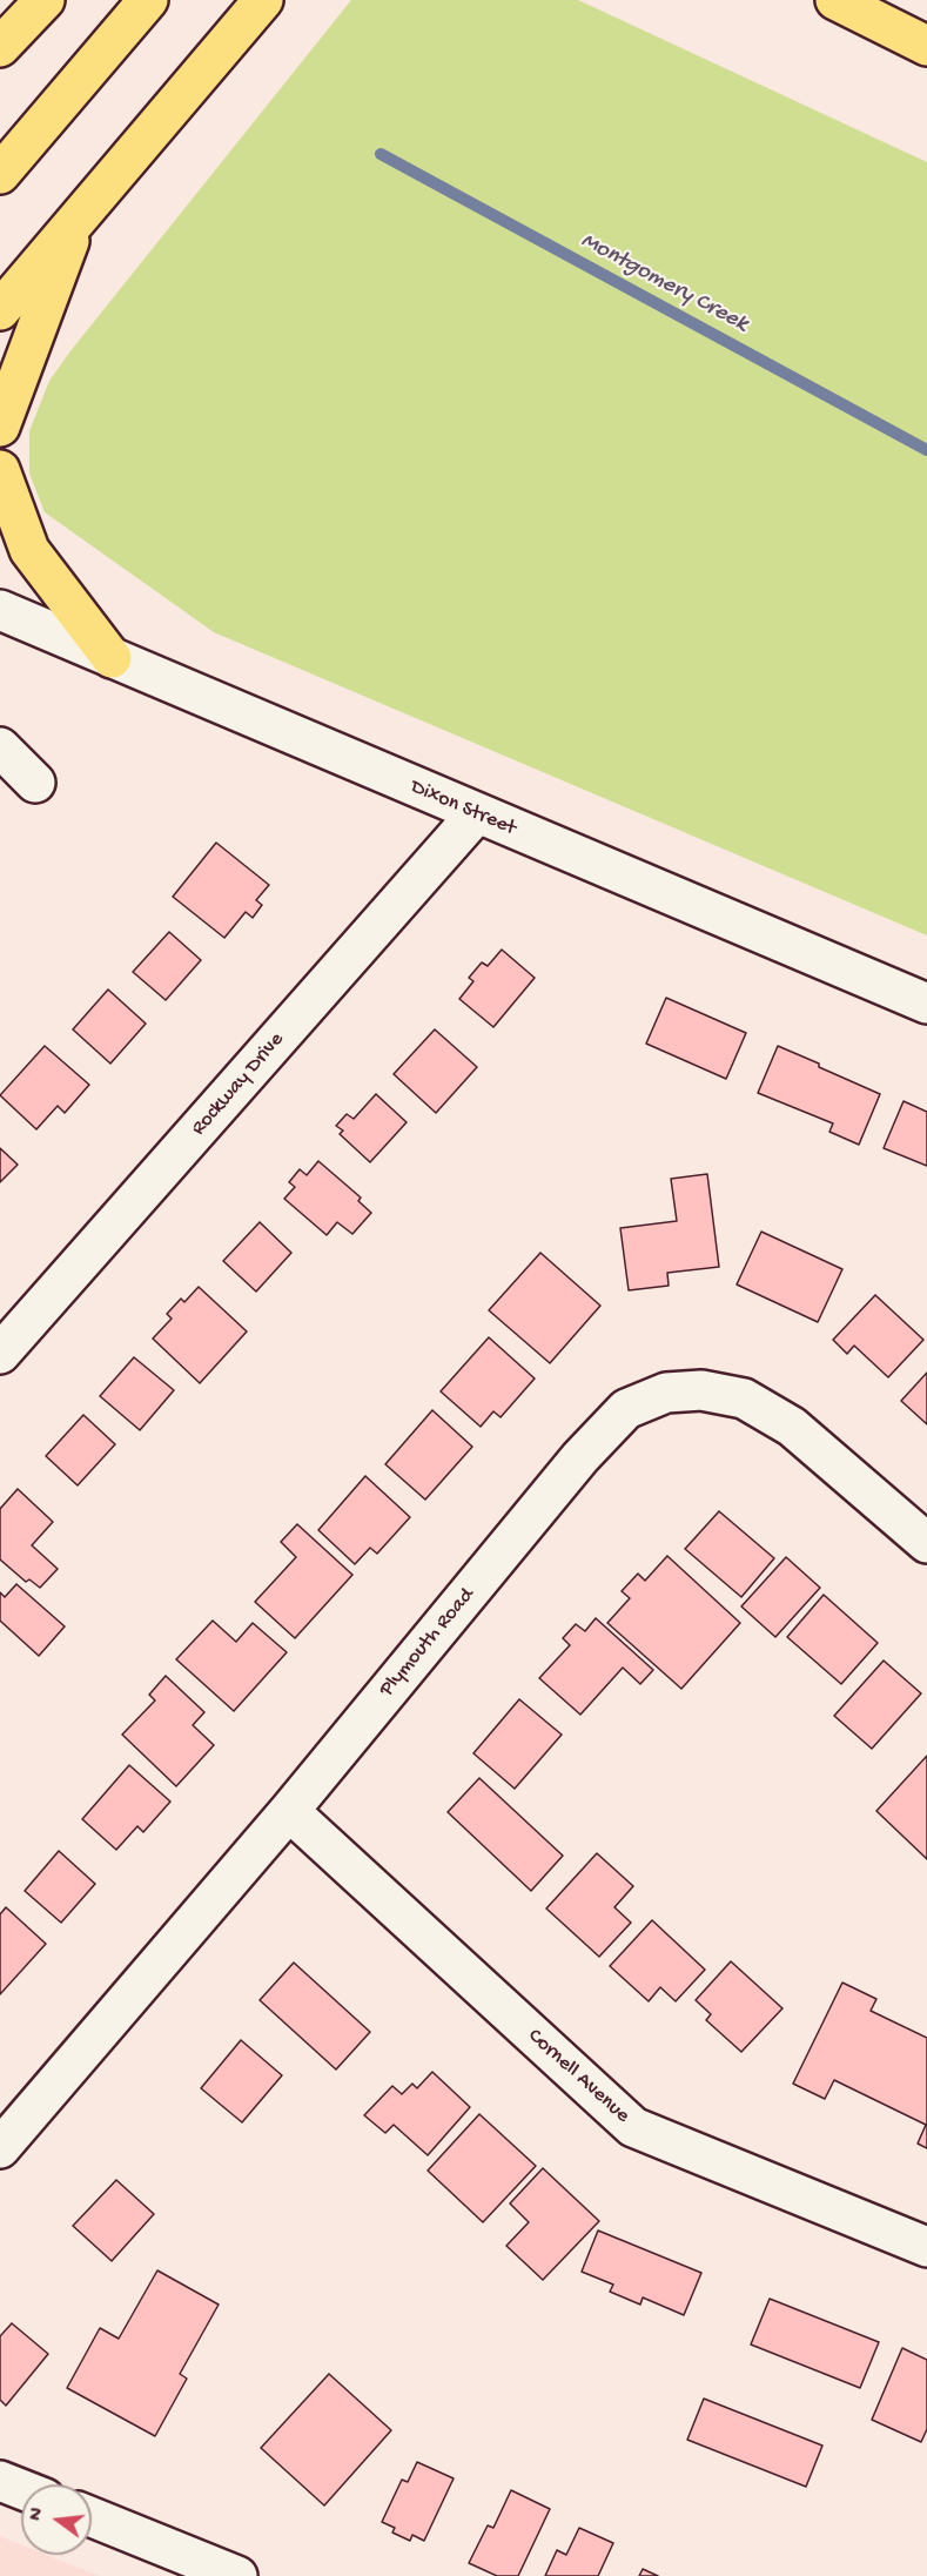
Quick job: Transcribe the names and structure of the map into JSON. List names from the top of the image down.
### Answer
{
  "streets": {
    "street": [
      "Dixon Street",
      "Rockway Drive",
      "Plymouth Road",
      "Cornell Avenue"
    ]
  },
  "crossings": [
    ["Dixon Street", "Rockway Drive"],
    ["Plymouth Road", "Cornell Avenue"]
  ],
  "water": ["Montgomery Creek"],
  "north": "left"
}
